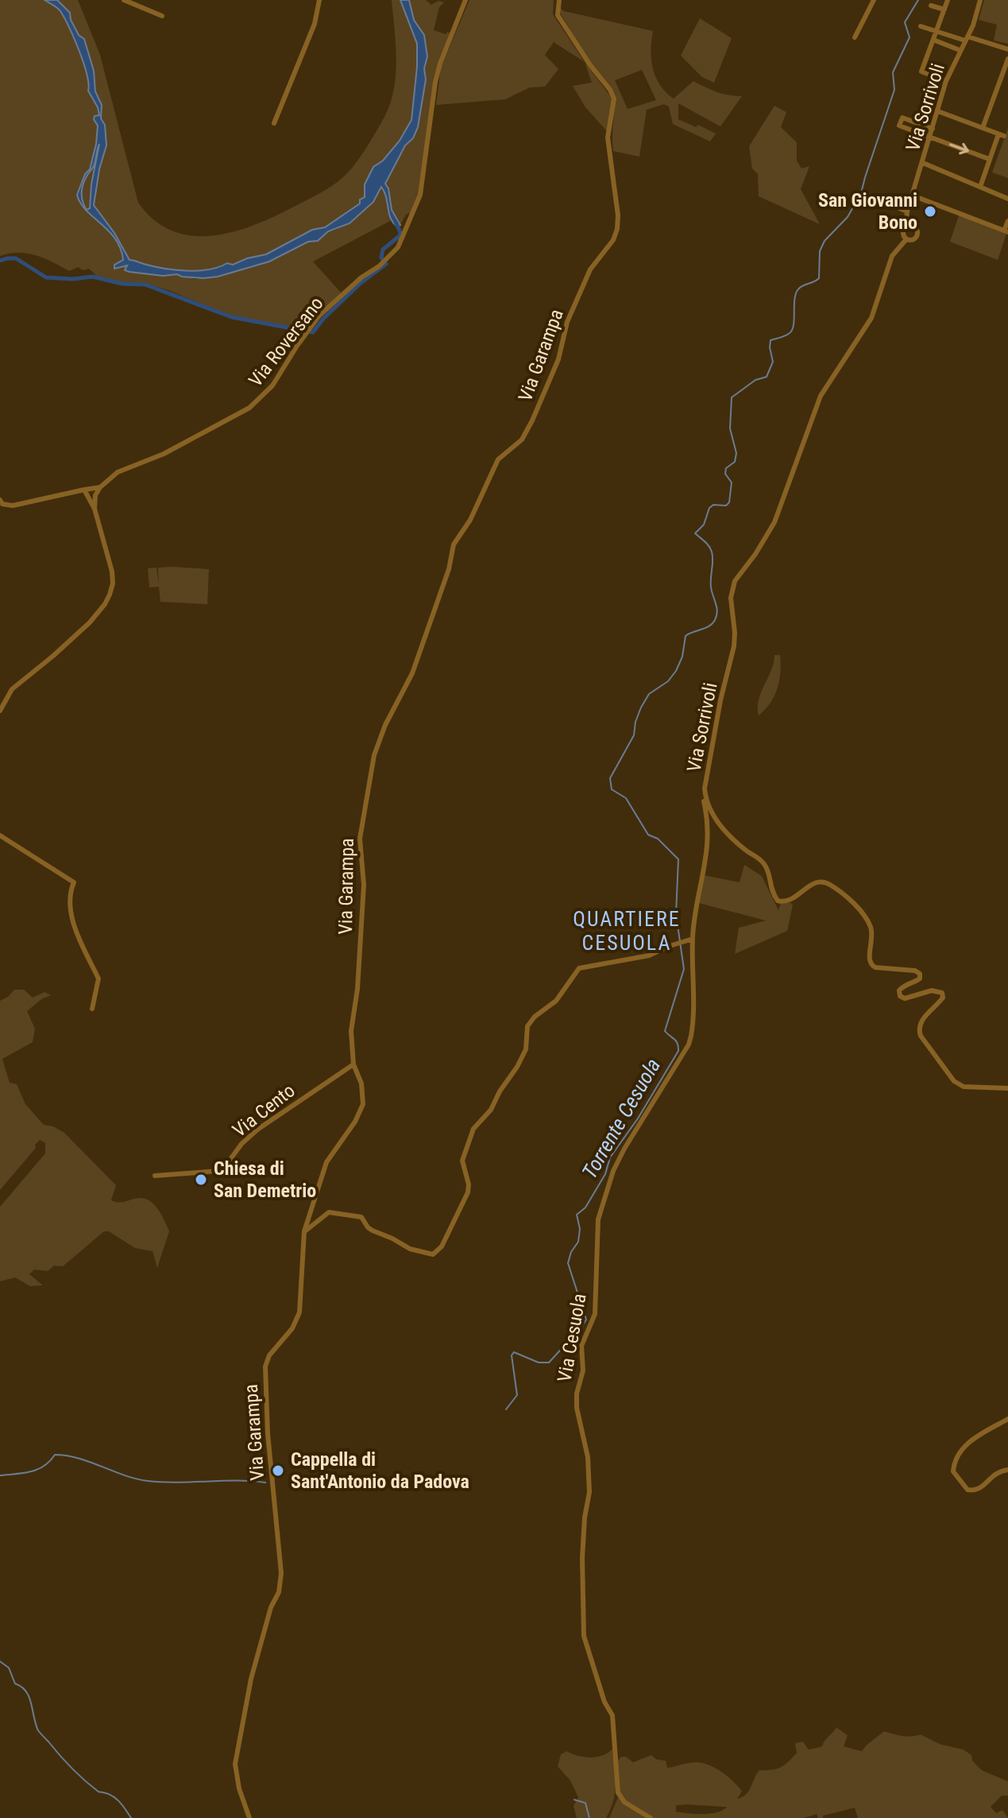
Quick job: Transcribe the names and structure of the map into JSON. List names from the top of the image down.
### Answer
{
  "streets": {
    "street": [
      "Via Sorrivoli",
      "Via Roversano",
      "Via Garampa",
      "Via Cento",
      "Via Cesuola"
    ]
  },
  "crossings": [
    ["Via Sorrivoli", "Via Cesuola"],
    ["Via Garampa", "Via Cento"]
  ],
  "districts": ["QUARTIERE CESUOLA"],
  "water": ["Torrente Cesuola"],
  "places": ["San Giovanni Bono", "Chiesa di San Demetrio", "Cappella di Sant'Antonio da Padova"]
}
